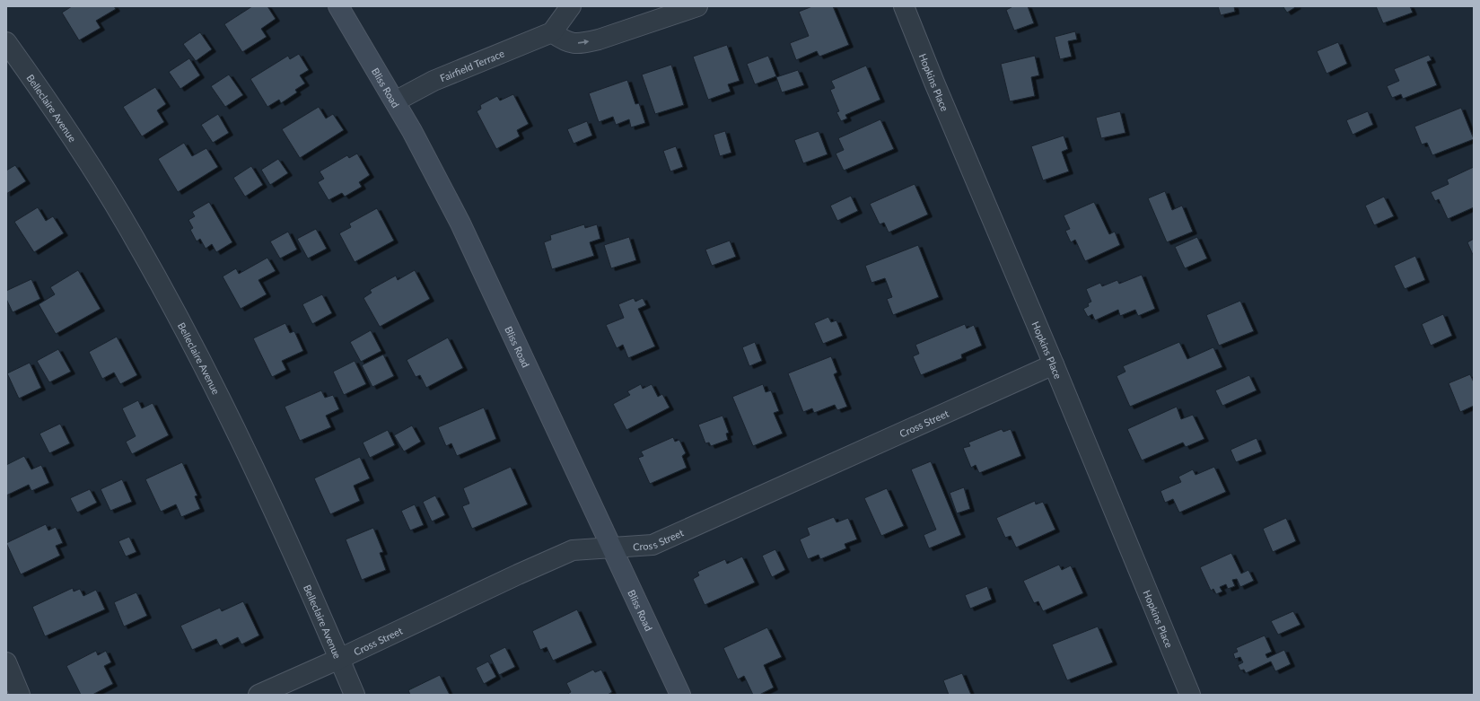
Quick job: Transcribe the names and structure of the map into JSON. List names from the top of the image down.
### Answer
{
  "streets": {
    "main road": ["Bliss Road"],
    "street": [
      "Fairfield Terrace",
      "Hopkins Place",
      "Belleclaire Avenue",
      "Cross Street"
    ]
  },
  "crossings": [
    ["Fairfield Terrace", "Bliss Road"],
    ["Hopkins Place", "Cross Street"],
    ["Bliss Road", "Cross Street"],
    ["Belleclaire Avenue", "Cross Street"]
  ]
}
